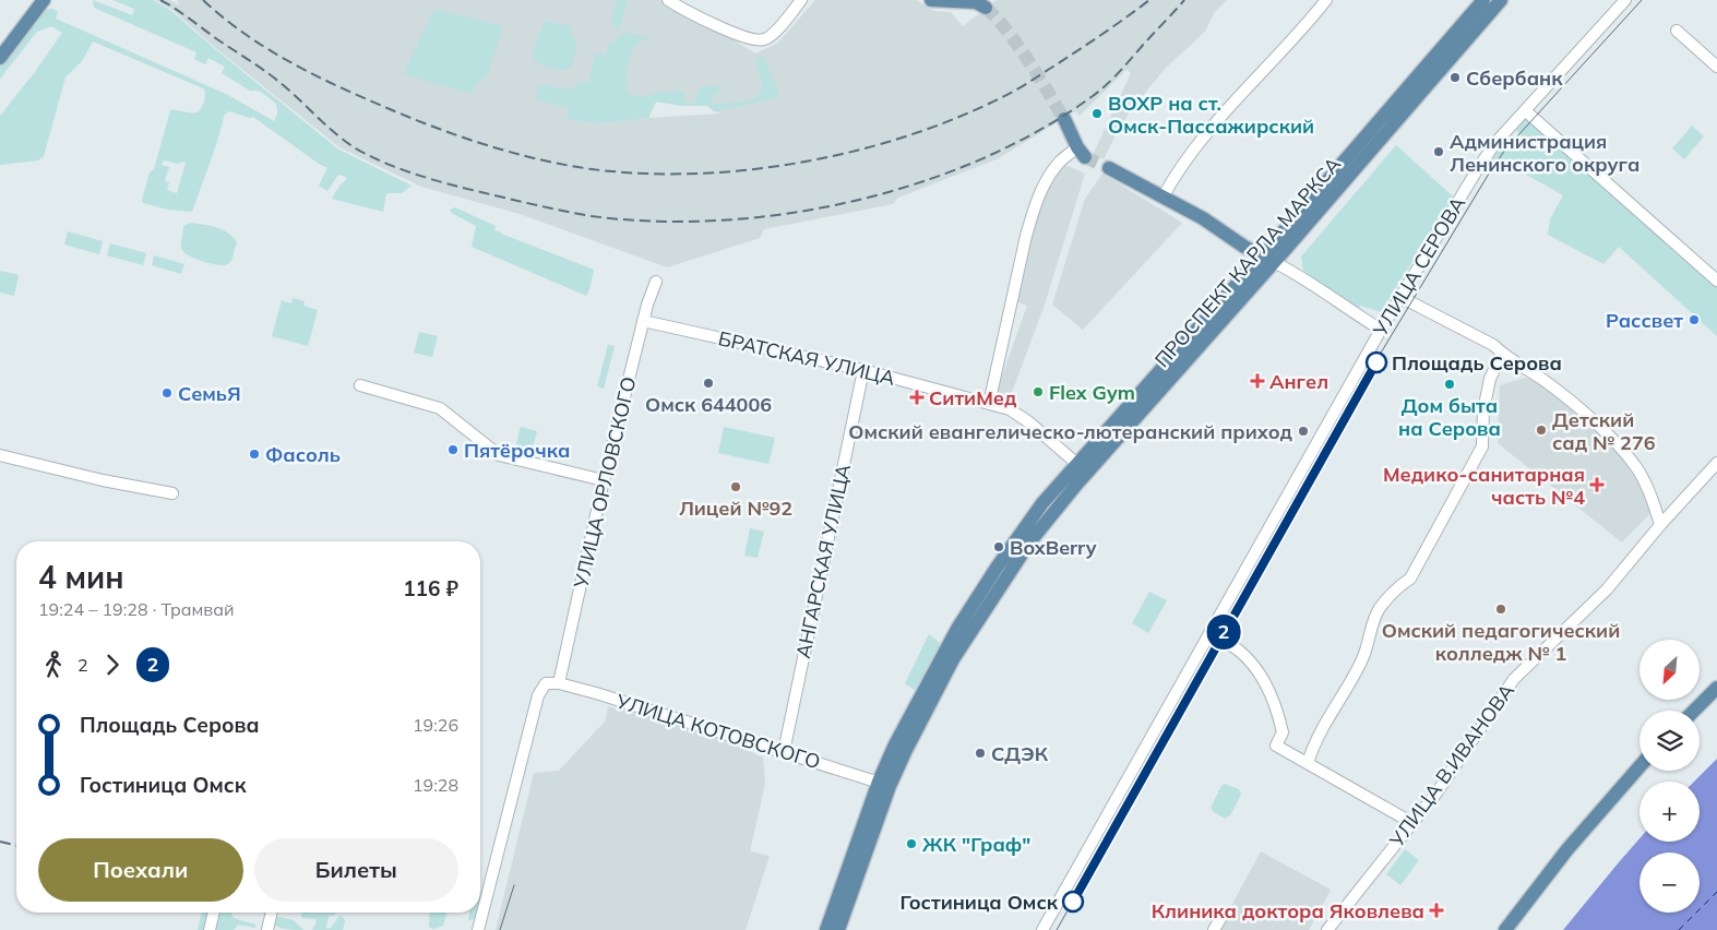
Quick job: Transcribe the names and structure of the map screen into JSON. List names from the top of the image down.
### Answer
{
  "streets": {
    "main road": ["ПРОСПЕКТ КАРЛА МАРКСА"],
    "street": [
      "УЛИЦА СЕРОВА",
      "БРАТСКАЯ УЛИЦА",
      "УЛИЦА ОРЛОВСКОГО",
      "АНГАРСКАЯ УЛИЦА",
      "УЛИЦА КОТОВСКОГО",
      "УЛИЦА В.ИВАНОВА"
    ]
  },
  "crossings": [
    ["ПРОСПЕКТ КАРЛА МАРКСА", "БРАТСКАЯ УЛИЦА"],
    ["ПРОСПЕКТ КАРЛА МАРКСА", "УЛИЦА КОТОВСКОГО"],
    ["БРАТСКАЯ УЛИЦА", "УЛИЦА ОРЛОВСКОГО"],
    ["БРАТСКАЯ УЛИЦА", "АНГАРСКАЯ УЛИЦА"],
    ["УЛИЦА ОРЛОВСКОГО", "УЛИЦА КОТОВСКОГО"],
    ["АНГАРСКАЯ УЛИЦА", "УЛИЦА КОТОВСКОГО"]
  ],
  "places": {
    "other": [
      "Сбербанк",
      "ВОХР на ст. Омск-Пассажирский",
      "Администрация Ленинского округа",
      "Рассвет",
      "Площадь Серова",
      "Омск 644006",
      "Дом быта на Серова",
      "Flex Gym",
      "СемьЯ",
      "Детский сад № 276",
      "Омский евангелическо-лютеранский приход",
      "Пятёрочка",
      "Фасоль",
      "Лицей №92",
      "BoxBerry",
      "Омский педагогический колледж № 1",
      "СДЭК",
      "ЖК \"Граф\"",
      "Гостиница Омск"
    ],
    "health": [
      "Ангел",
      "СитиМед",
      "Медико-санитарная часть №4",
      "Клиника доктора Яковлева"
    ]
  },
  "lines": ["tram line 2"],
  "north": "bottom left",
  "page": {
    "on_map": "2",
    "heading": ["4 мин", "19:24 – 19:28 · Трамвай", "116 ₽"],
    "legs": ["2", "2"],
    "map_buttons": ["+", "−"],
    "list": [
      {
        "name": "Площадь Серова",
        "value": "19:26"
      },
      {
        "name": "Гостиница Омск",
        "value": "19:28"
      }
    ],
    "buttons": ["Поехали", "Билеты"]
  }
}
